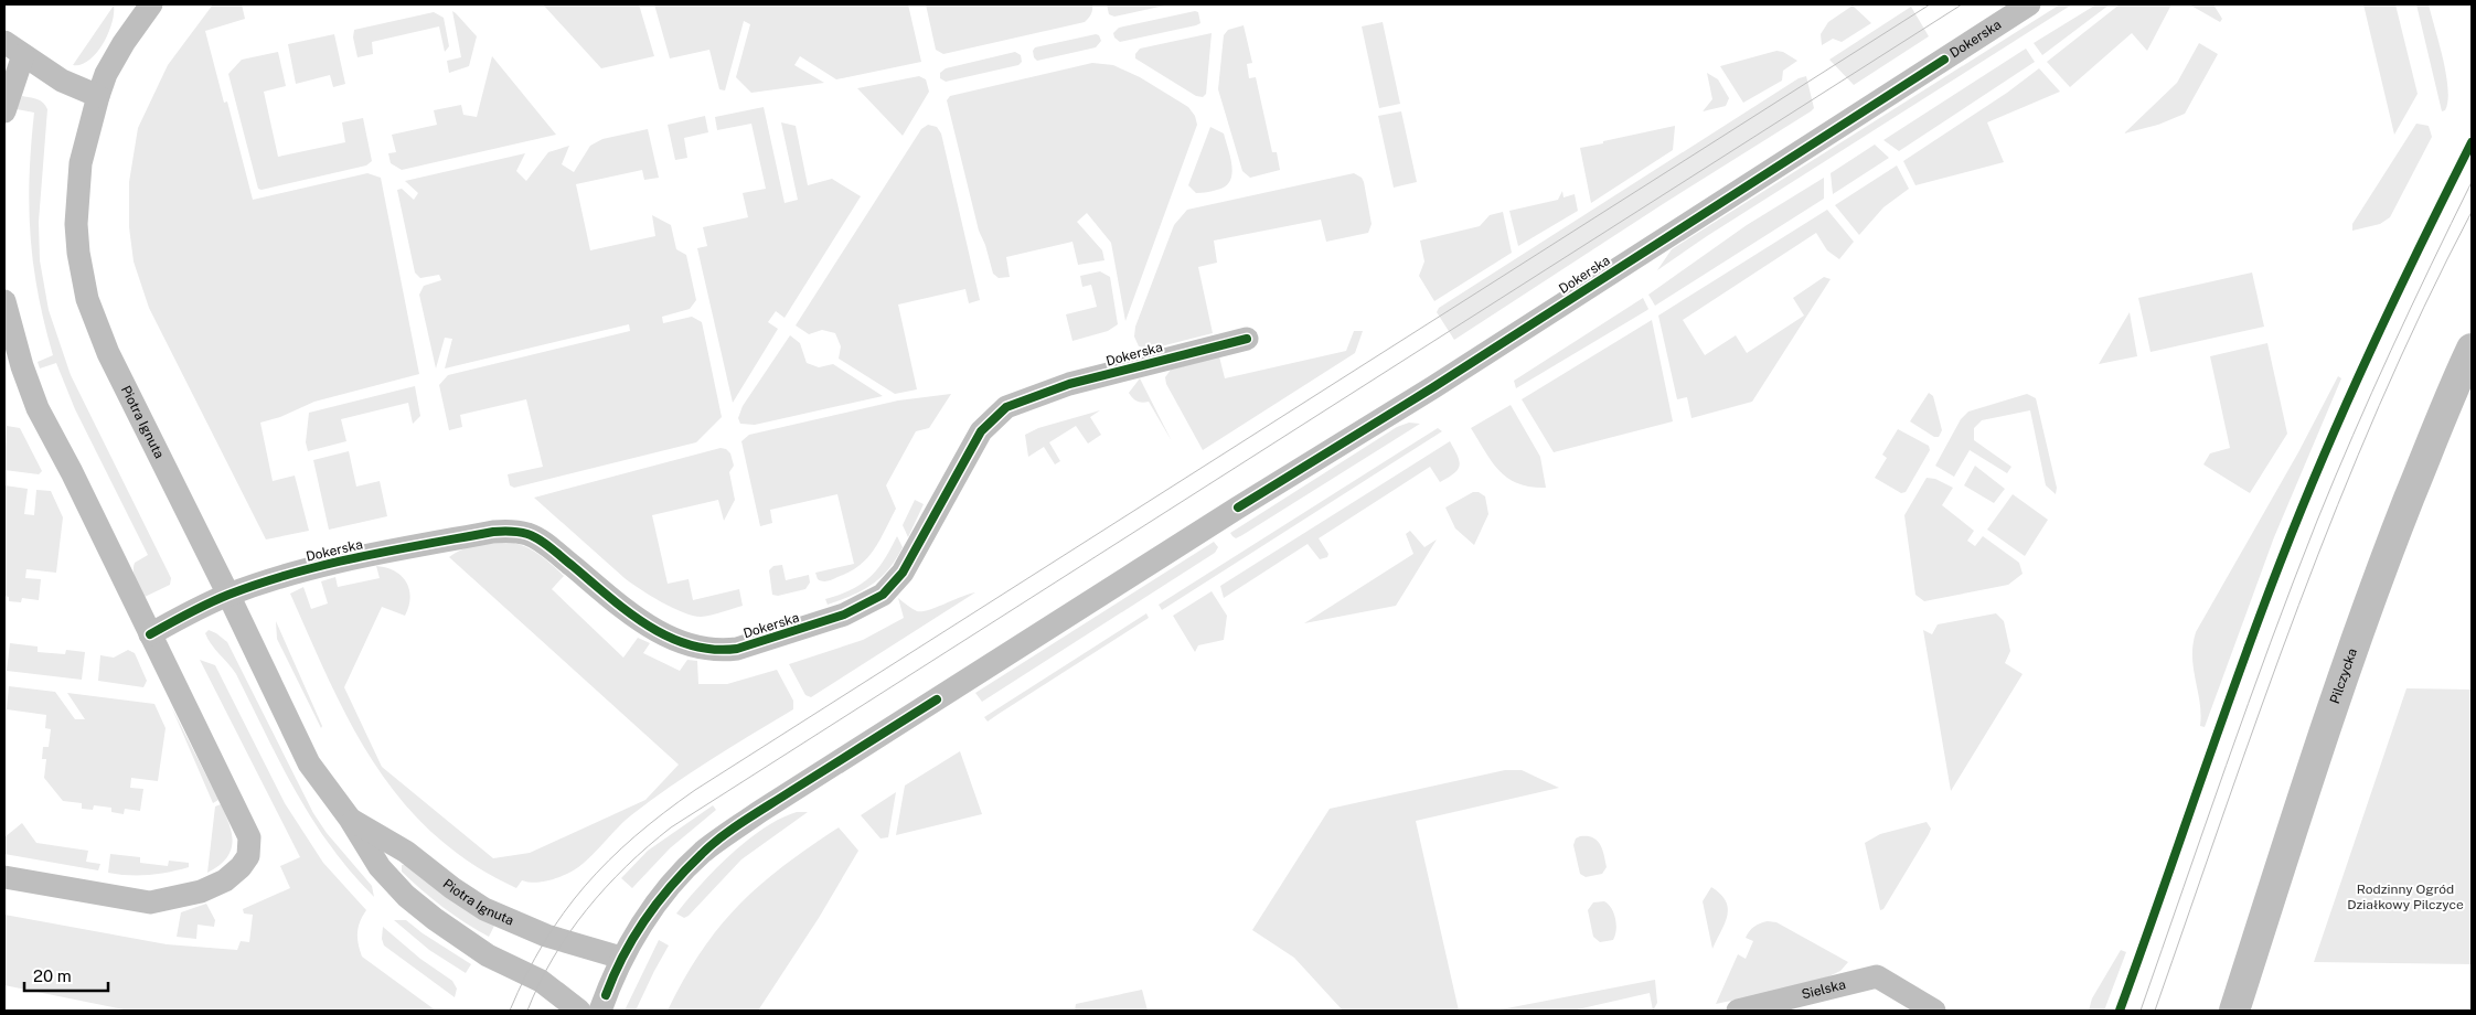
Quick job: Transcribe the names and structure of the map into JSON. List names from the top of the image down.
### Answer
{
  "streets": {
    "street": [
      "Dokerska",
      "Piotra Ignuta",
      "Pilczycka",
      "Sielska"
    ]
  },
  "crossings": [
    ["Dokerska", "Piotra Ignuta"]
  ],
  "parks": ["Rodzinny Ogród Działkowy Pilczyce"],
  "scale_bar": "20 m"
}
